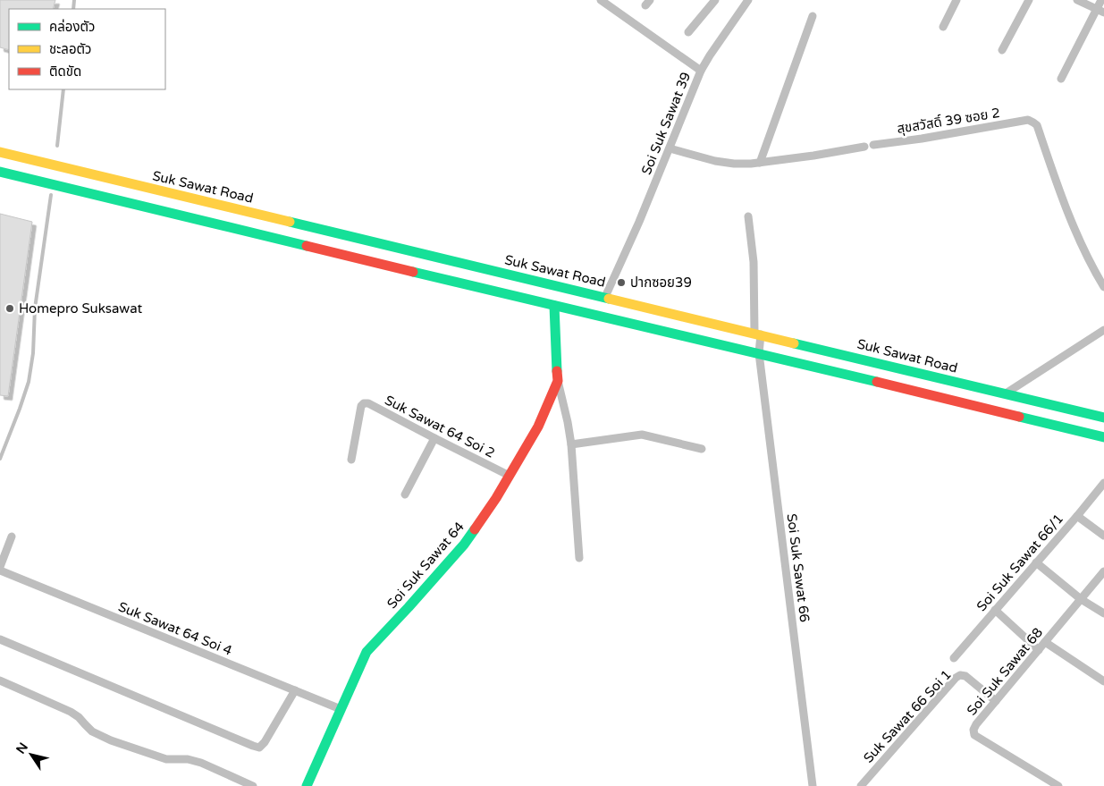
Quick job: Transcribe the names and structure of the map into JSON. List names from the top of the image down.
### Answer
{
  "streets": {
    "main road": ["Suk Sawat Road", "Soi Suk Sawat 64"],
    "street": [
      "สุขสวัสดิ์ 39 ซอย 2",
      "Soi Suk Sawat 39",
      "Suk Sawat 64 Soi 2",
      "Soi Suk Sawat 66/1",
      "Soi Suk Sawat 66",
      "Suk Sawat 64 Soi 4",
      "Soi Suk Sawat 68",
      "Suk Sawat 66 Soi 1"
    ]
  },
  "crossings": [
    ["Soi Suk Sawat 39", "Suk Sawat Road"],
    ["Suk Sawat Road", "Soi Suk Sawat 66"],
    ["Suk Sawat 64 Soi 2", "Soi Suk Sawat 64"],
    ["Soi Suk Sawat 64", "Suk Sawat 64 Soi 4"],
    ["Soi Suk Sawat 68", "Suk Sawat 66 Soi 1"]
  ],
  "places": ["ปากซอย39", "Homepro Suksawat"],
  "legend": ["คล่องตัว", "ชะลอตัว", "ติดขัด"],
  "north": "top left"
}
